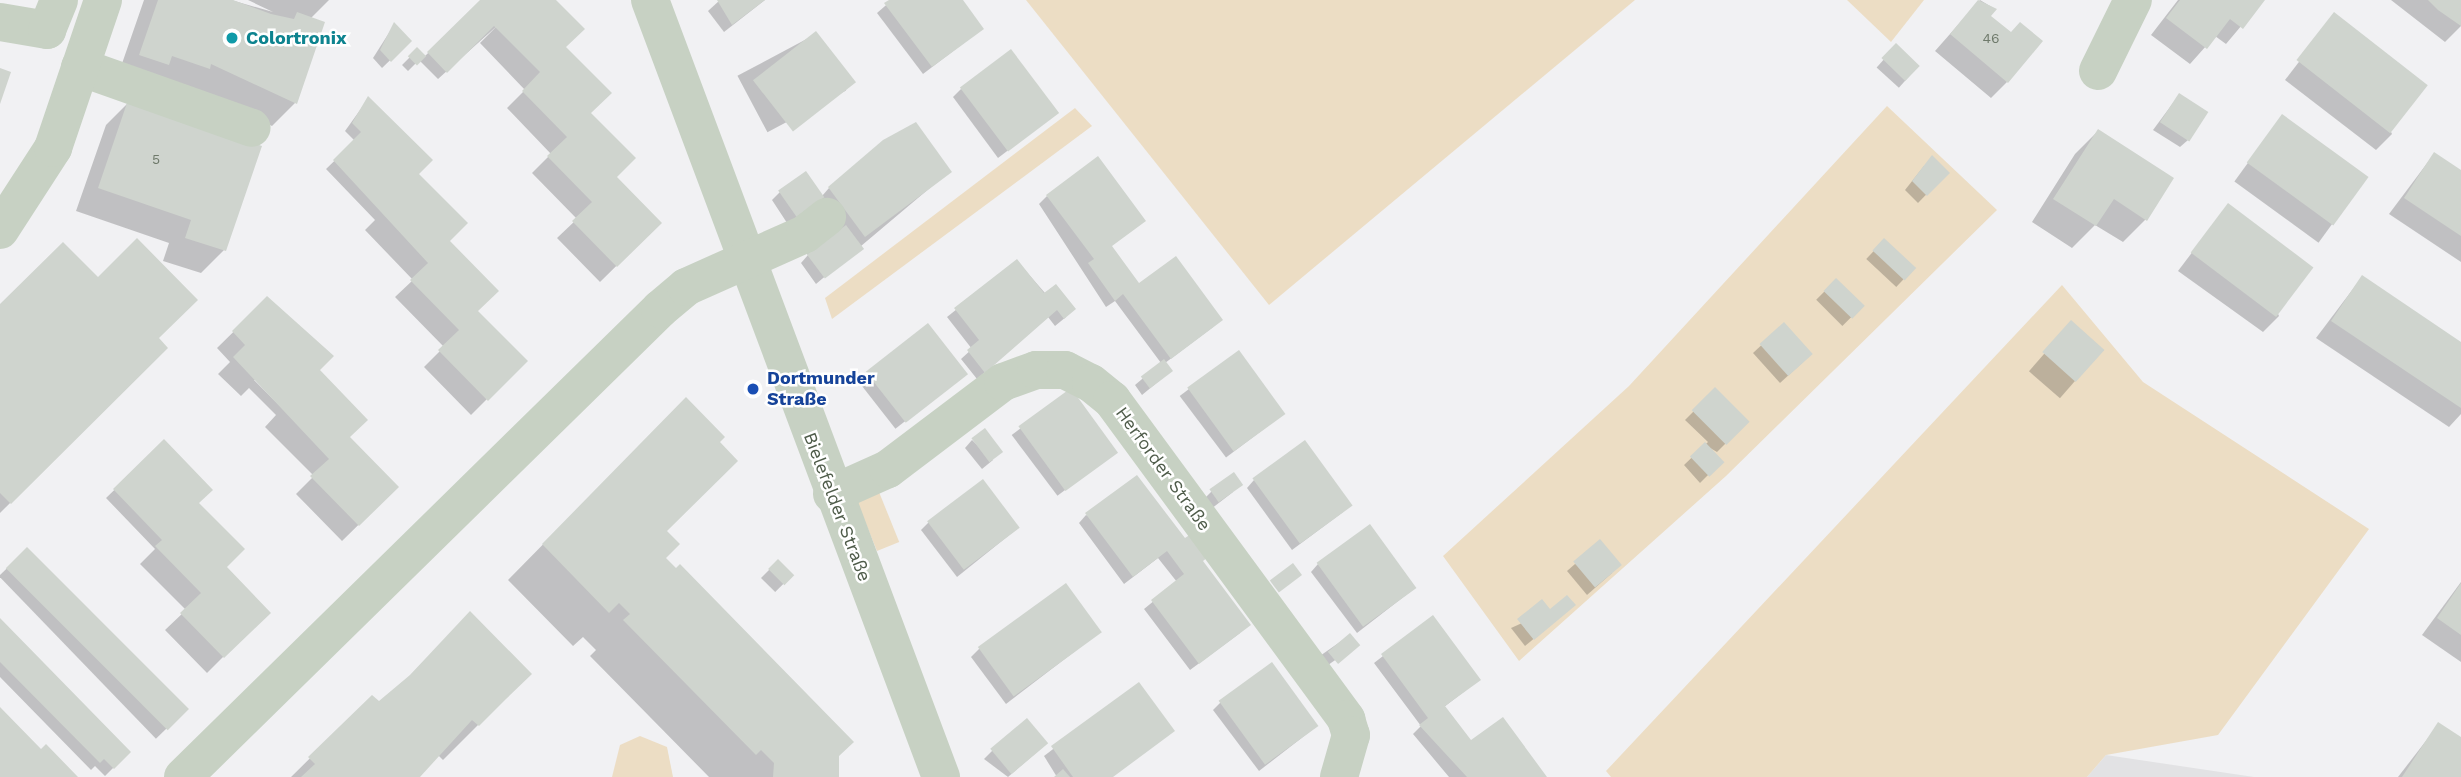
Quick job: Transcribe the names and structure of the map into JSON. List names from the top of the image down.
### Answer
{
  "streets": {
    "street": ["Herforder Straße", "Bielefelder Straße"]
  },
  "crossings": [
    ["Herforder Straße", "Bielefelder Straße"]
  ],
  "places": ["Colortronix", "Dortmunder Straße"],
  "house_numbers": ["46", "5"]
}
